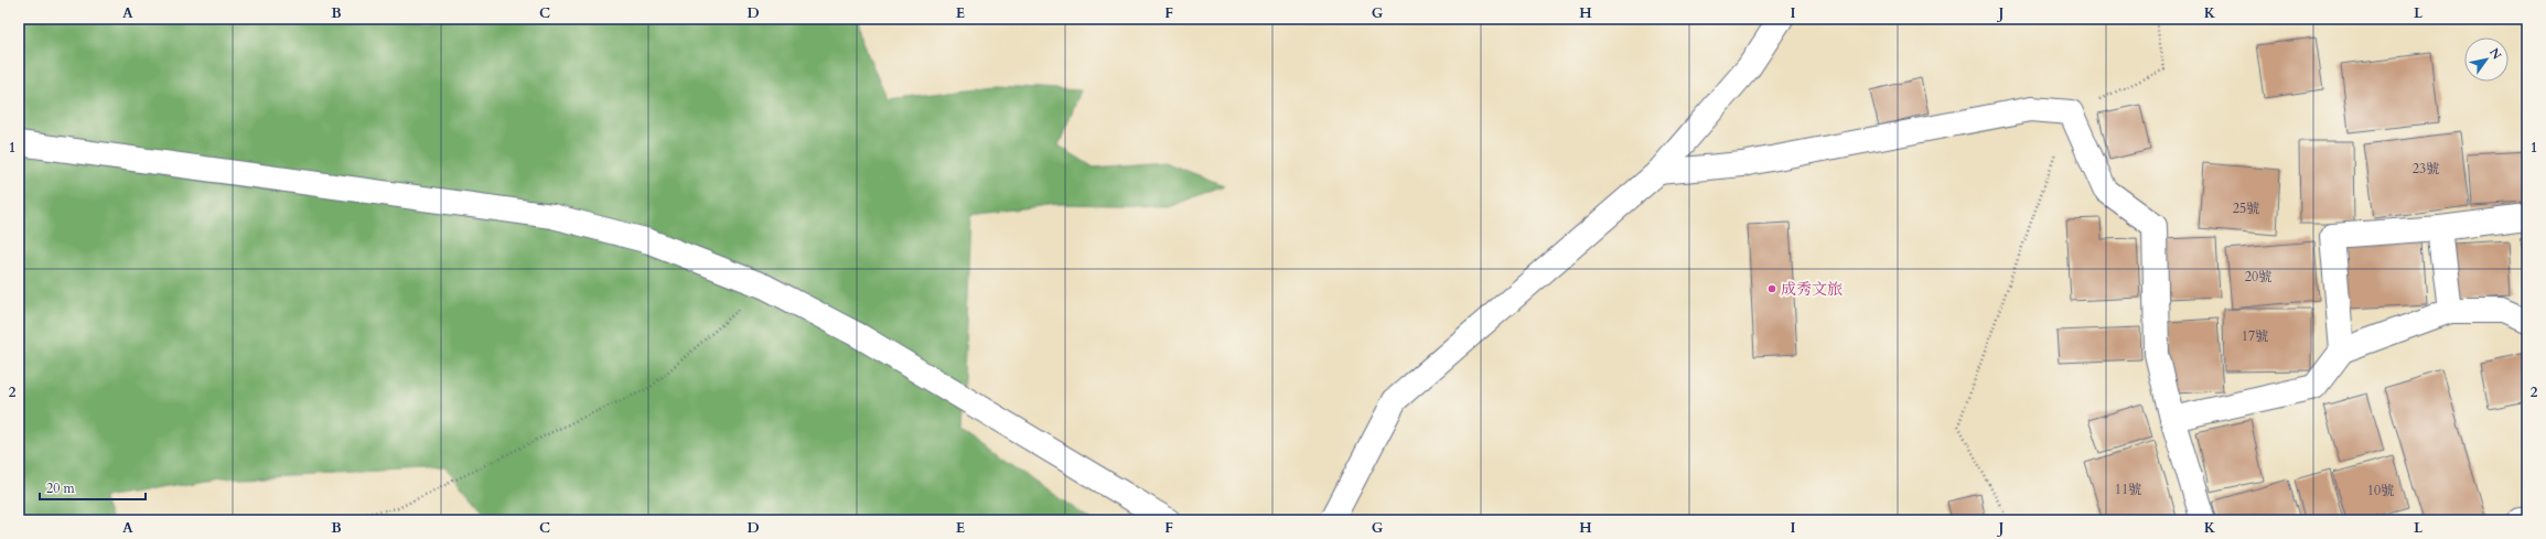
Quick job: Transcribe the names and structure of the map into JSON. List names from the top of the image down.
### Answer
{
  "places": ["成秀文旅"],
  "house_numbers": [
    "23號",
    "25號",
    "20號",
    "17號",
    "11號",
    "10號"
  ],
  "scale_bar": "20 m",
  "north": "top right",
  "grid": {
    "columns": [
      "A",
      "B",
      "C",
      "D",
      "E",
      "F",
      "G",
      "H",
      "I",
      "J",
      "K",
      "L"
    ],
    "rows": ["1", "2"]
  }
}
